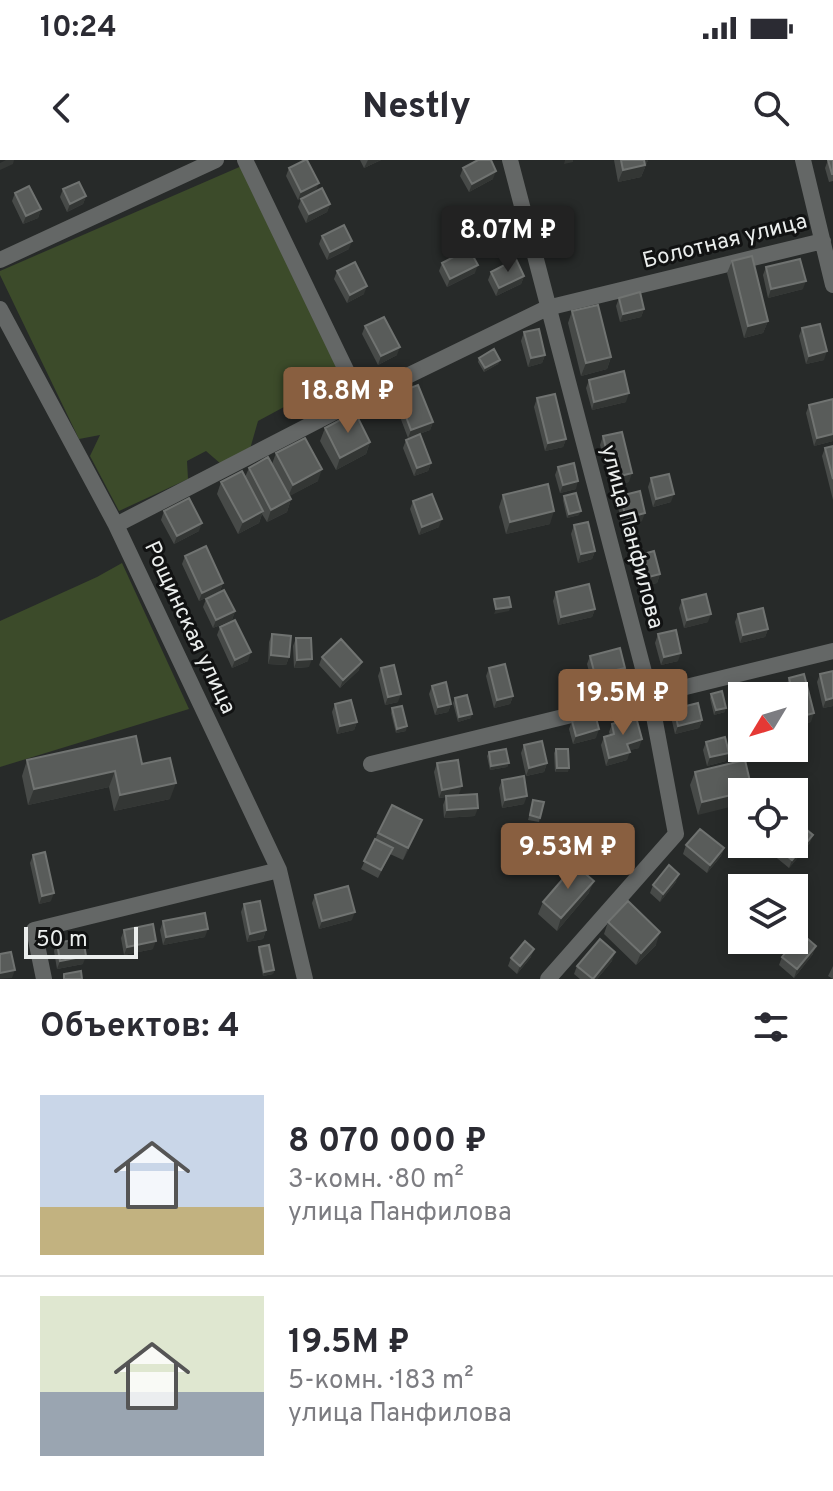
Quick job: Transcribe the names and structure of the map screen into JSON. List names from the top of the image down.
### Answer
{
  "streets": {
    "street": ["Болотная улица", "улица Панфилова", "Рощинская улица"]
  },
  "crossings": [
    ["Болотная улица", "улица Панфилова"],
    ["Болотная улица", "Рощинская улица"]
  ],
  "scale_bar": "50 m",
  "north": "bottom left",
  "page": {
    "status": "10:24",
    "header": "Nestly",
    "price": [
      "8.07M ₽",
      "18.8M ₽",
      "19.5M ₽",
      "9.53M ₽"
    ],
    "scale": "50 m",
    "heading": "Объектов: 4",
    "list": [
      {
        "name": "8 070 000 ₽",
        "note": "3-комн. · 80 m² · улица Панфилова"
      },
      {
        "name": "19.5M ₽",
        "note": "5-комн. · 183 m² · улица Панфилова"
      }
    ]
  }
}
